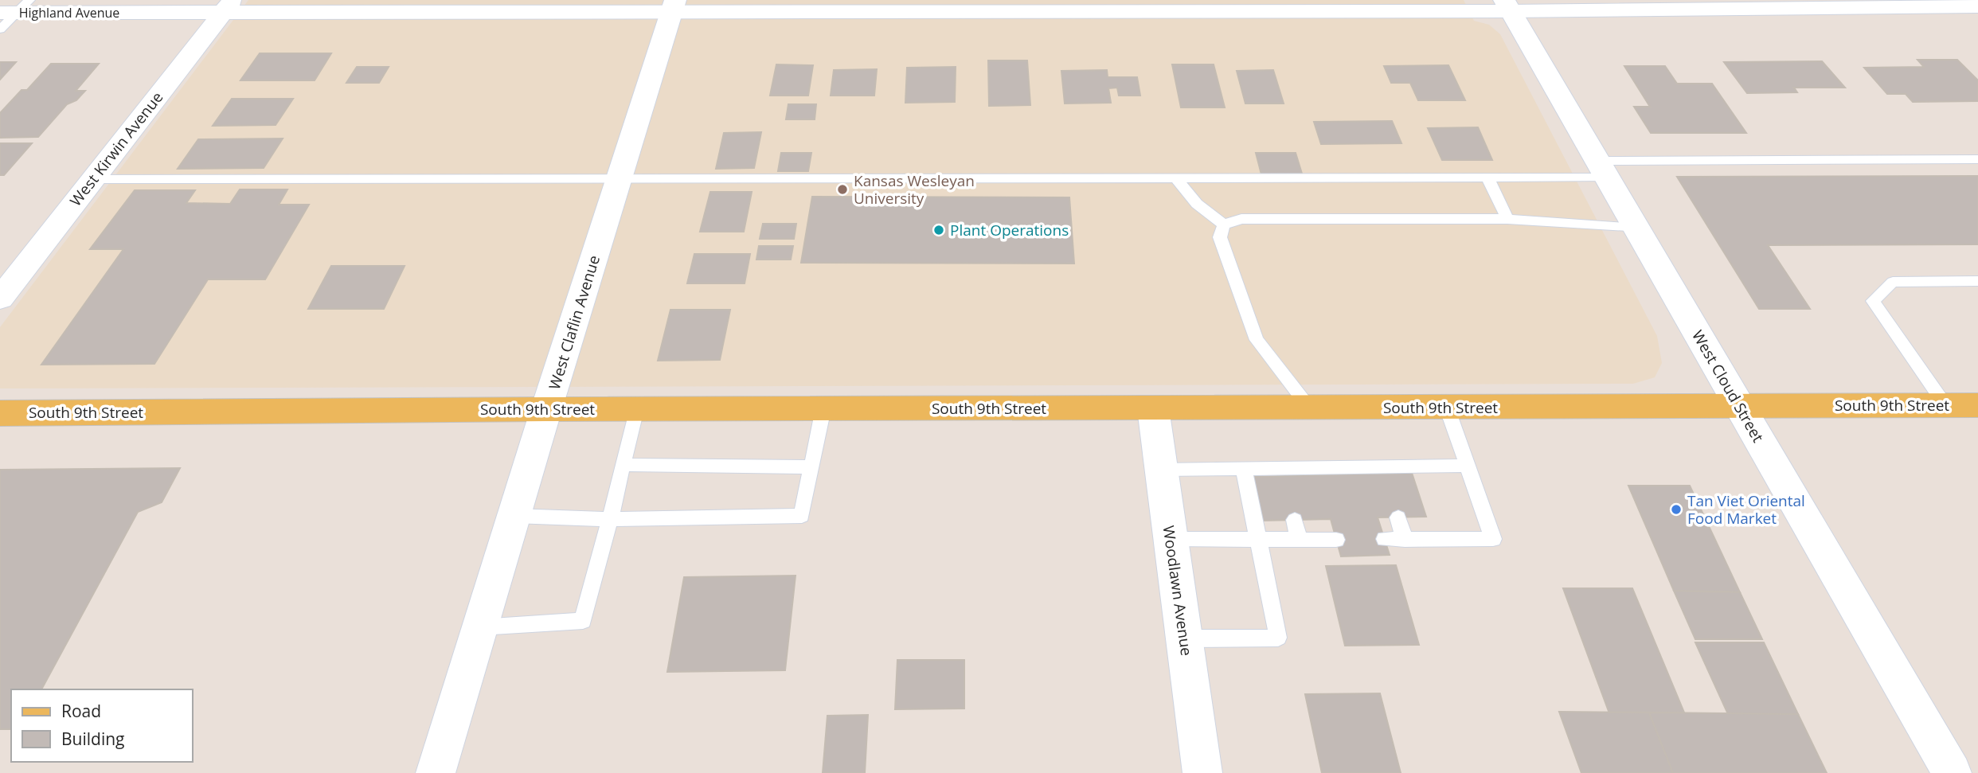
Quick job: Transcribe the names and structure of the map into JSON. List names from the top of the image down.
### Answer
{
  "streets": {
    "main road": ["South 9th Street"],
    "street": [
      "Highland Avenue",
      "West Kirwin Avenue",
      "West Claflin Avenue",
      "West Cloud Street",
      "Woodlawn Avenue"
    ]
  },
  "crossings": [
    ["Highland Avenue", "West Kirwin Avenue"],
    ["Highland Avenue", "West Claflin Avenue"],
    ["Highland Avenue", "West Cloud Street"],
    ["West Claflin Avenue", "South 9th Street"],
    ["West Cloud Street", "South 9th Street"],
    ["South 9th Street", "Woodlawn Avenue"]
  ],
  "places": ["Kansas Wesleyan University", "Plant Operations", "Tan Viet Oriental Food Market"],
  "legend": ["Road", "Building"]
}
